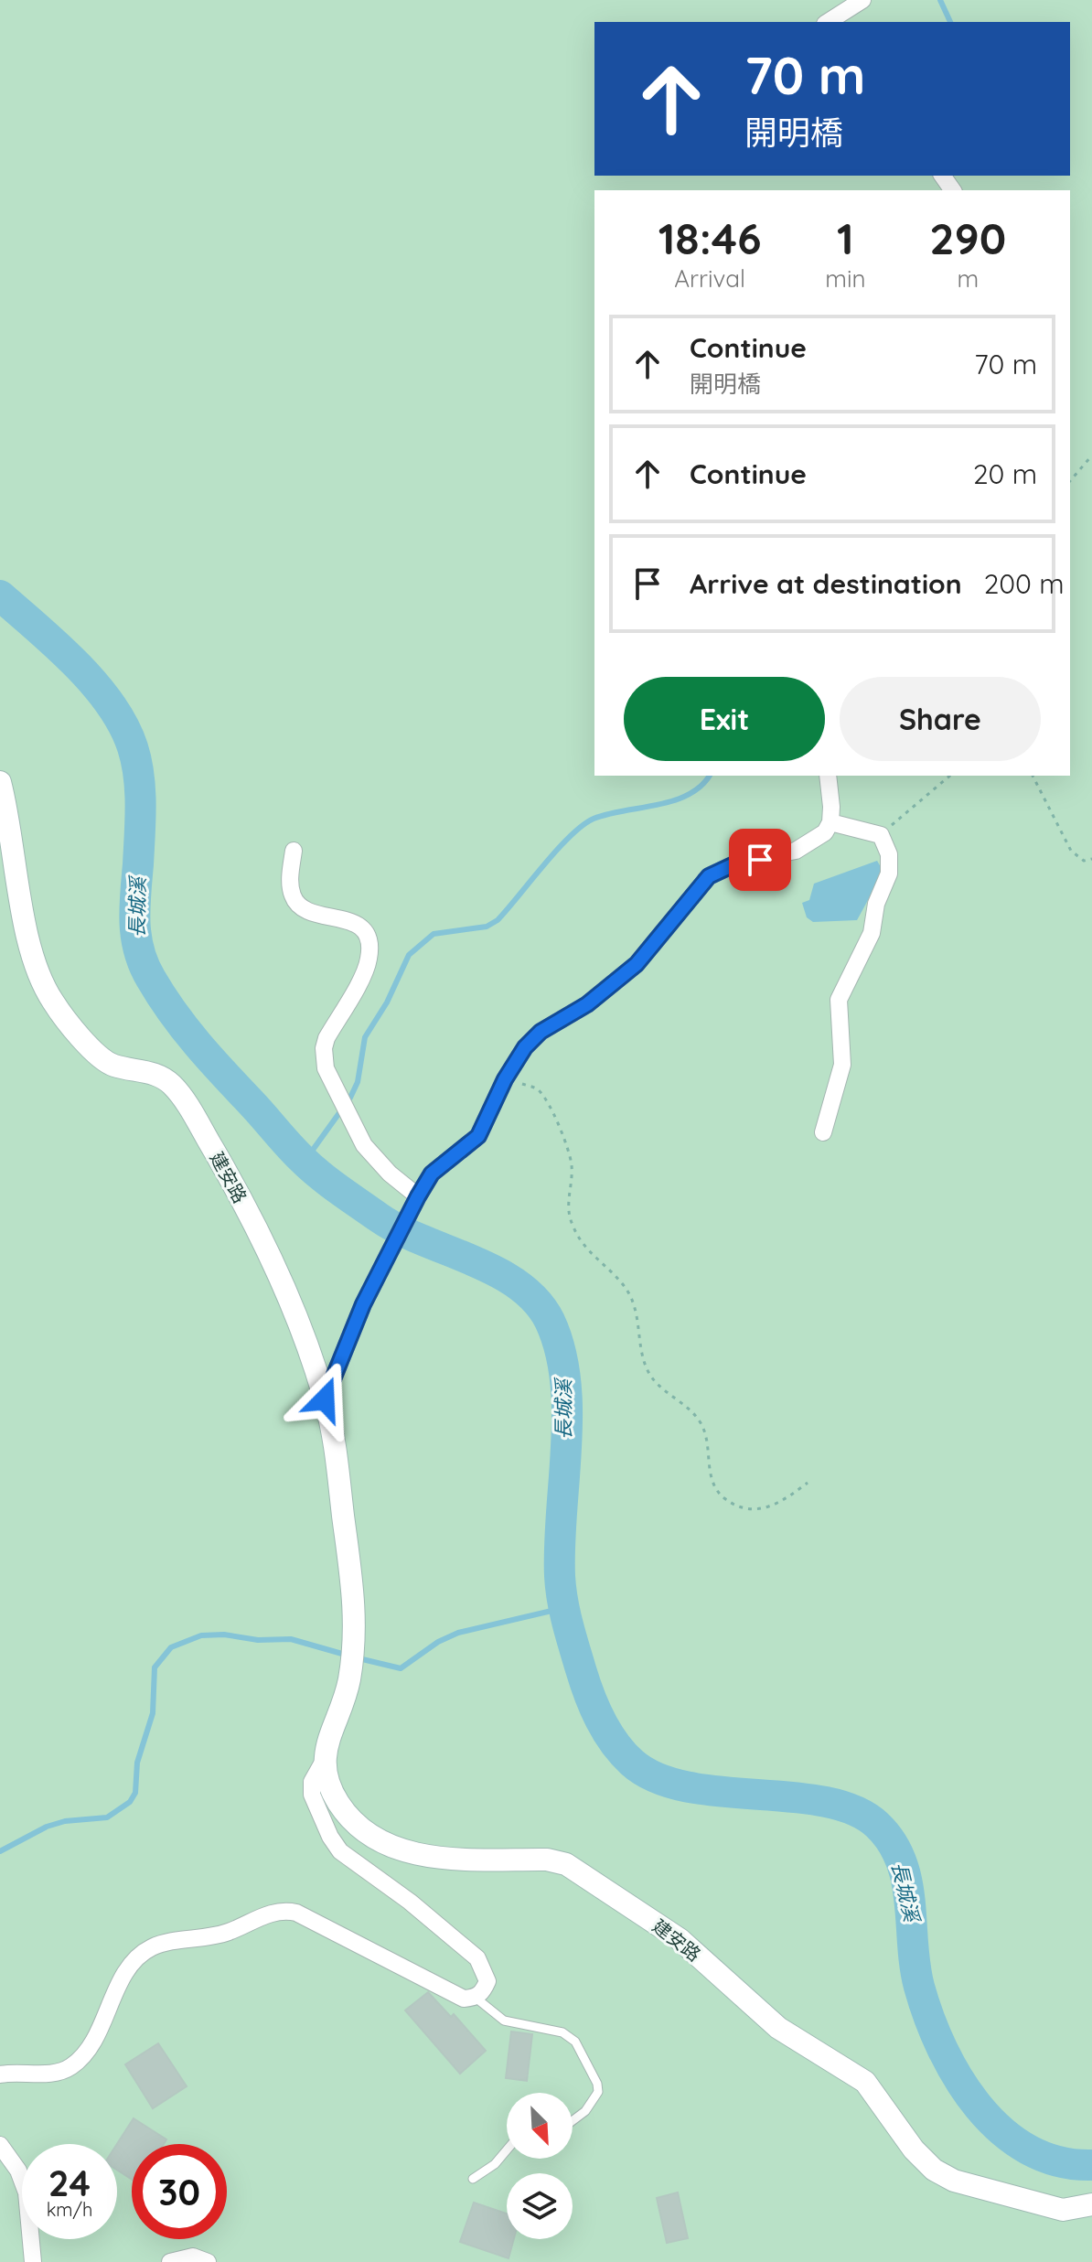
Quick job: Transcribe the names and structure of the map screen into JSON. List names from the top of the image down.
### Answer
{
  "streets": {
    "street": ["建安路"]
  },
  "water": ["長城溪"],
  "north": "bottom right",
  "page": {
    "turn": ["70 m", "開明橋"],
    "eta": [
      "18:46",
      "Arrival",
      "1",
      "min",
      "290",
      "m"
    ],
    "list": [
      {
        "name": "Continue",
        "note": "開明橋",
        "value": "70 m"
      },
      {
        "name": "Continue",
        "value": "20 m"
      },
      {
        "name": "Arrive at destination",
        "value": "200 m"
      }
    ],
    "buttons": ["Exit", "Share"],
    "speed": "24 km/h",
    "limit": "30"
  }
}
